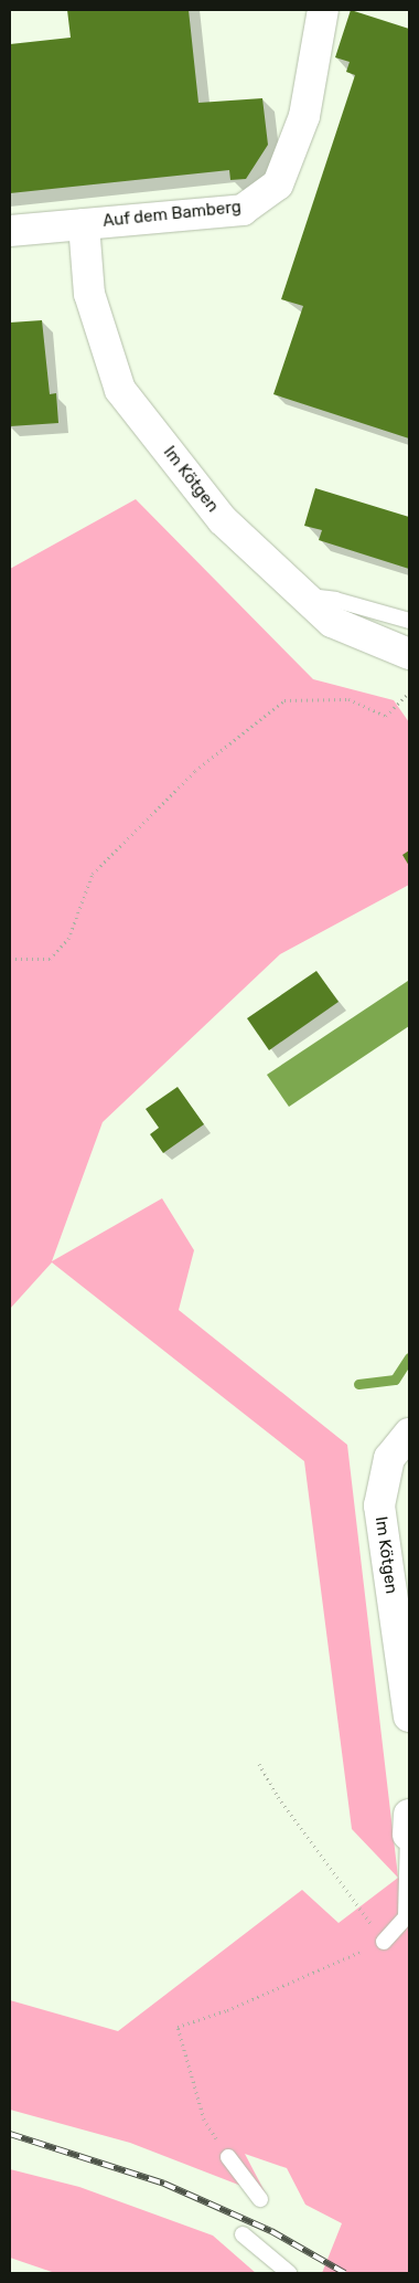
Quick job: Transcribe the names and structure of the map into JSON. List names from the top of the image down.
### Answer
{
  "streets": {
    "street": ["Auf dem Bamberg", "Im Kötgen"]
  },
  "crossings": [
    ["Auf dem Bamberg", "Im Kötgen"]
  ]
}
